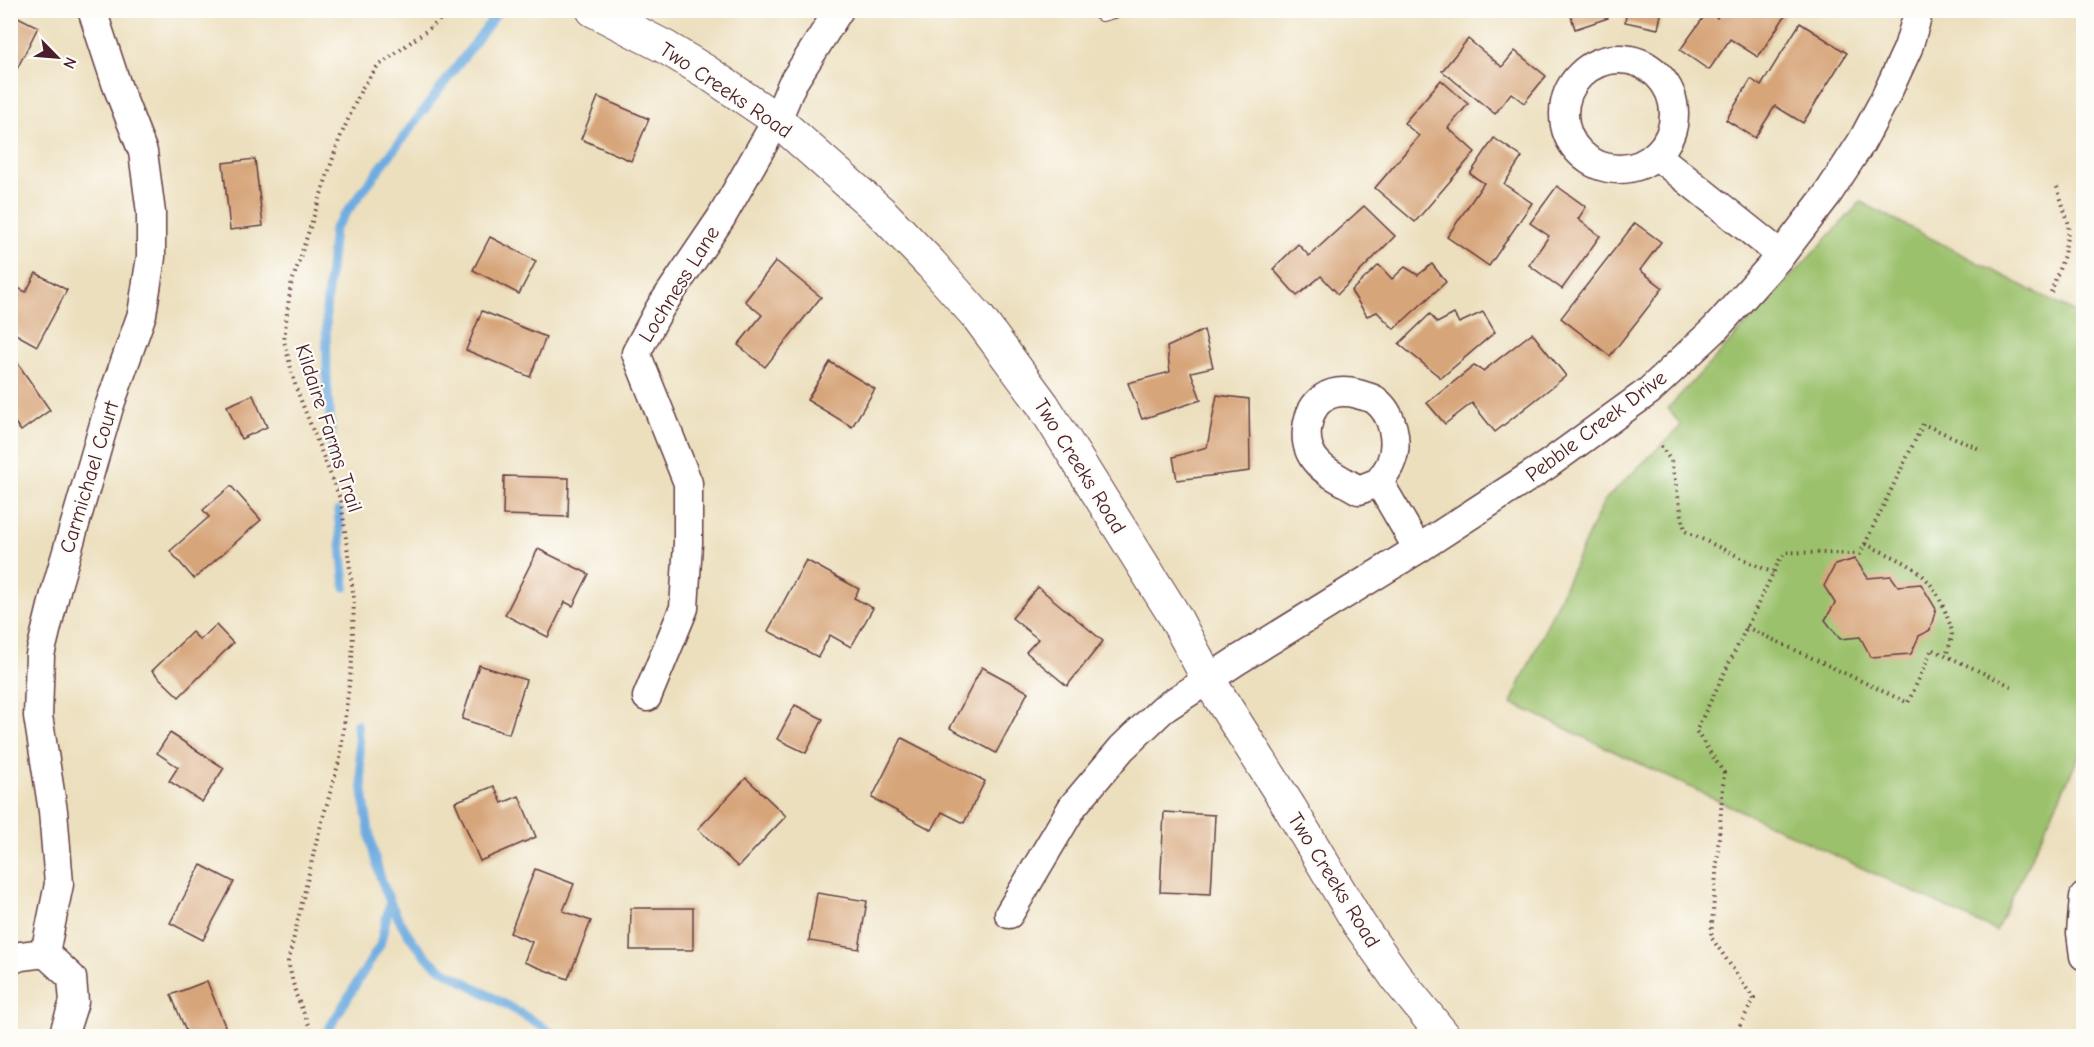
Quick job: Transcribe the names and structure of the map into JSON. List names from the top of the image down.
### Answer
{
  "streets": {
    "street": [
      "Two Creeks Road",
      "Lochness Lane",
      "Pebble Creek Drive",
      "Carmichael Court"
    ],
    "path": ["Kildaire Farms Trail"]
  },
  "crossings": [
    ["Two Creeks Road", "Lochness Lane"],
    ["Two Creeks Road", "Pebble Creek Drive"]
  ],
  "north": "bottom right"
}
